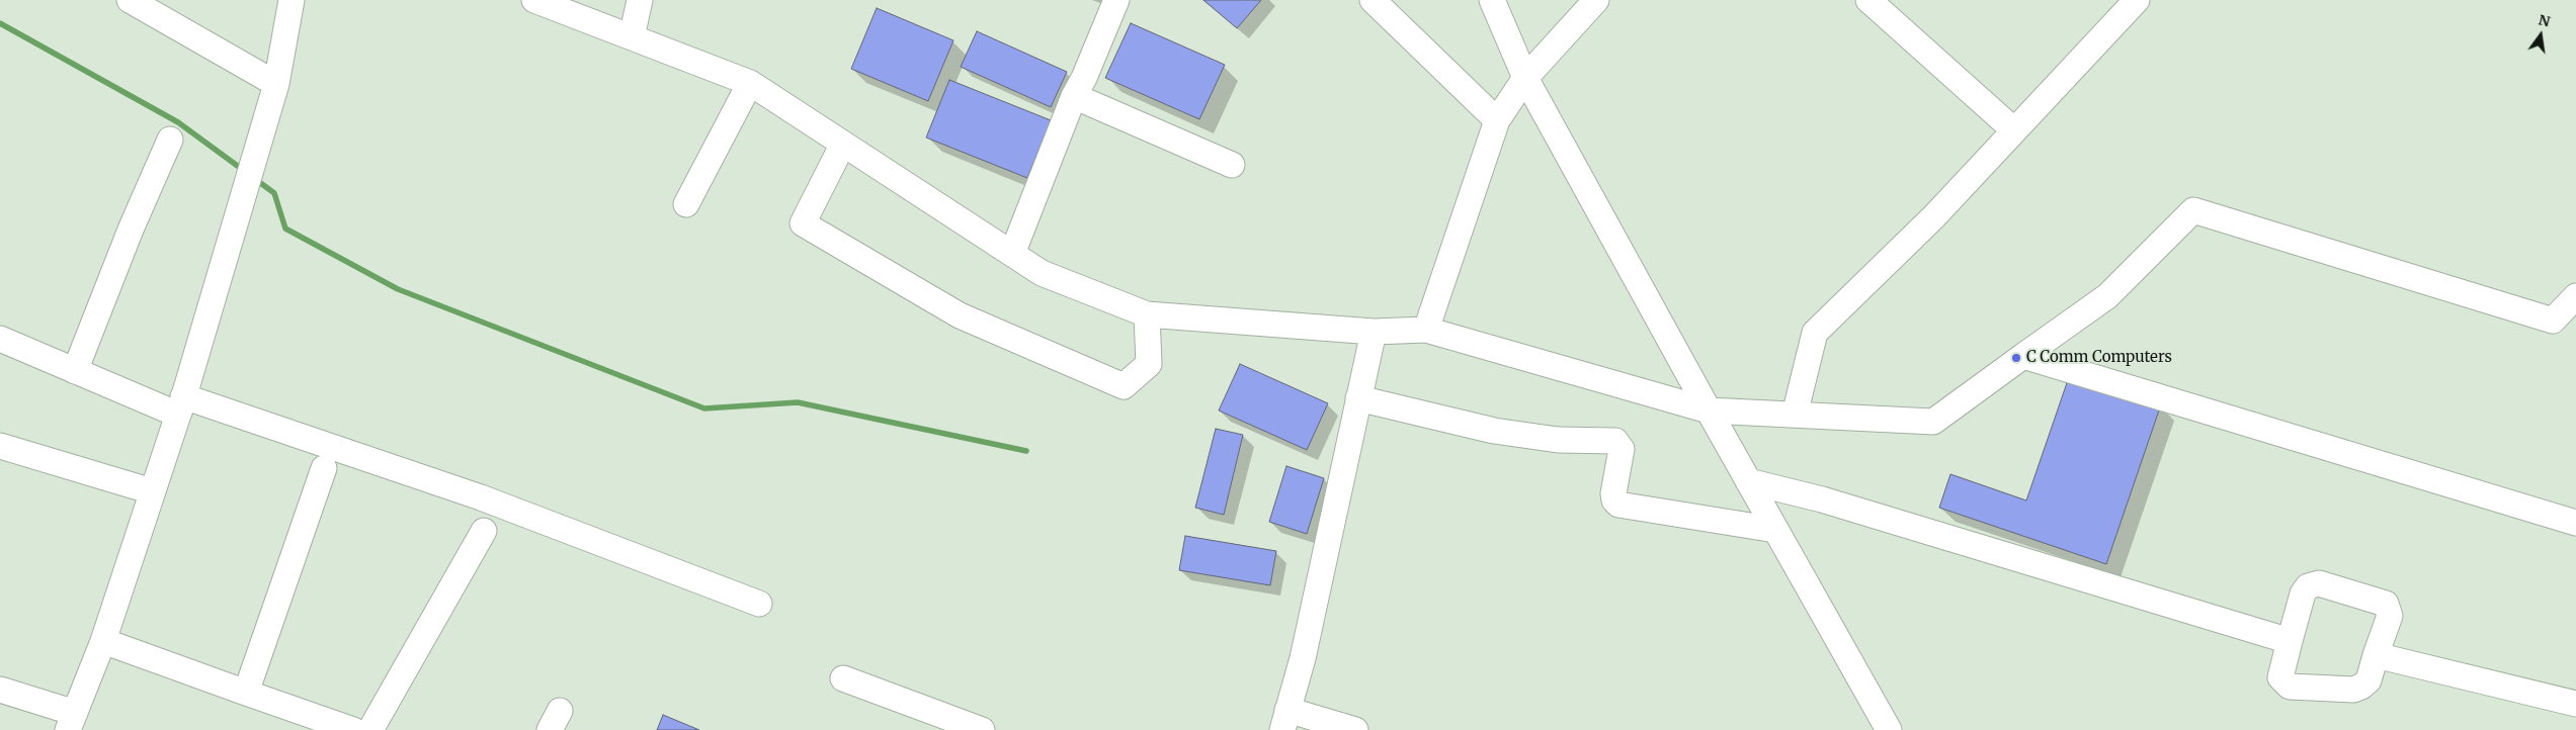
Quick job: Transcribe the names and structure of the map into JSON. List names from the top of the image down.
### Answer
{
  "places": ["C Comm Computers"],
  "north": "top"
}
